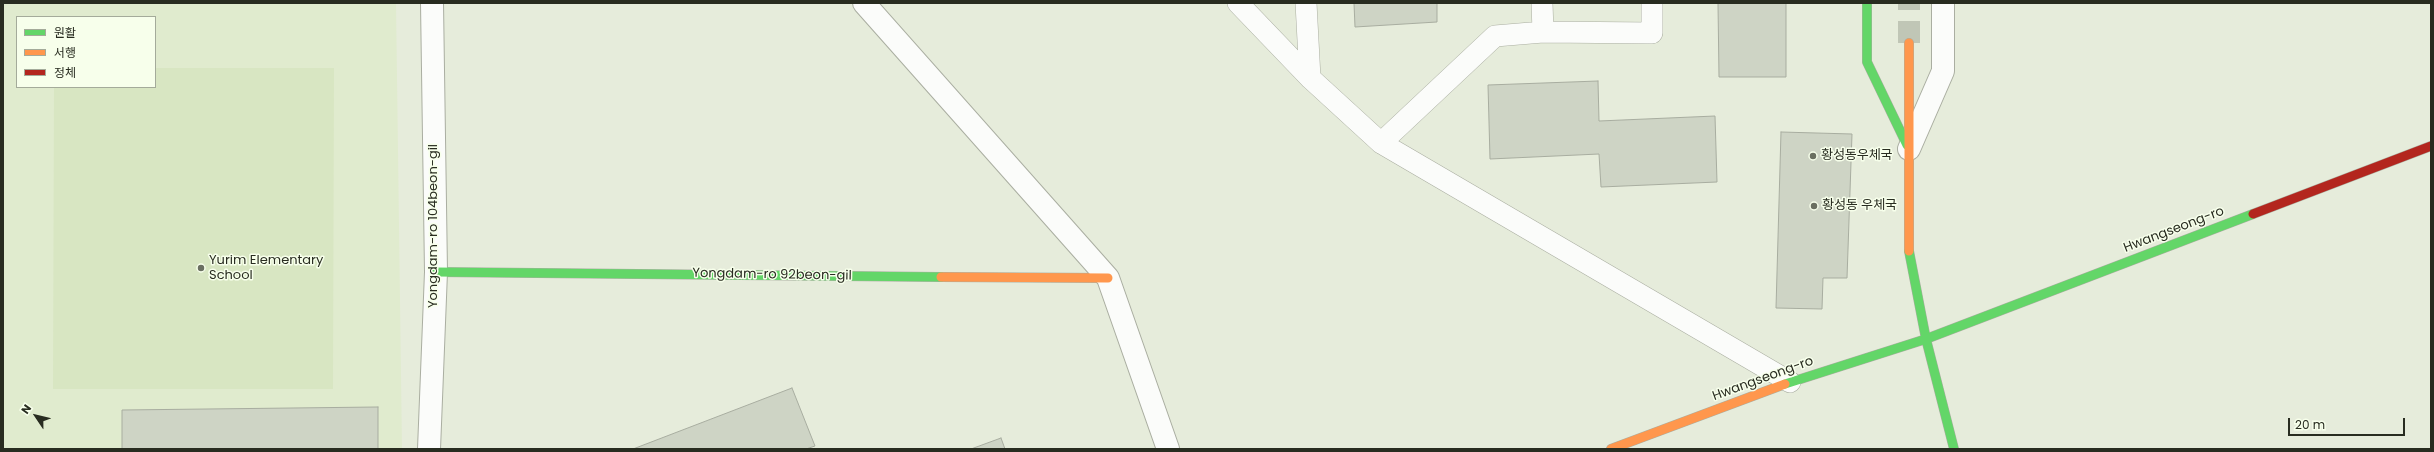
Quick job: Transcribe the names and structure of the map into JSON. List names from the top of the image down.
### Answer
{
  "streets": {
    "street": ["Yongdam-ro 104beon-gil", "Hwangseong-ro", "Yongdam-ro 92beon-gil"]
  },
  "crossings": [
    ["Yongdam-ro 104beon-gil", "Yongdam-ro 92beon-gil"]
  ],
  "places": ["황성동우체국", "황성동 우체국", "Yurim Elementary School"],
  "legend": ["원활", "서행", "정체"],
  "scale_bar": "20 m",
  "north": "top left"
}
